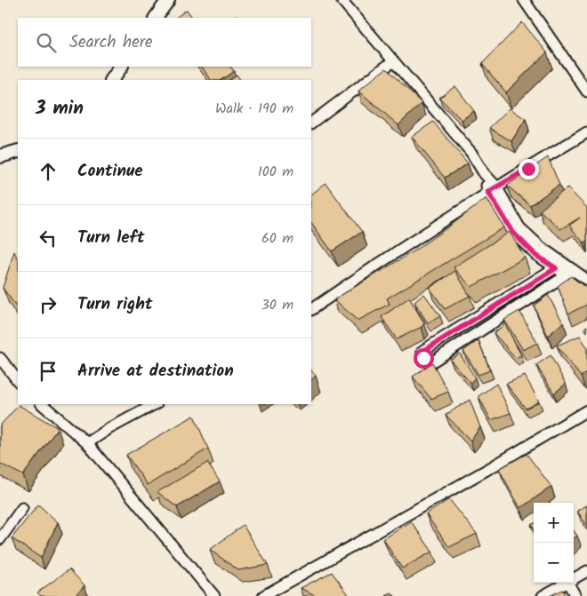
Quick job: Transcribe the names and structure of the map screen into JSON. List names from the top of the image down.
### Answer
{
  "page": {
    "search": "Search here",
    "heading": ["3 min", "Walk · 190 m"],
    "list": [
      ["Continue", "100 m"],
      ["Turn left", "60 m"],
      ["Turn right", "30 m"],
      "Arrive at destination"
    ],
    "map_buttons": ["+", "−"]
  }
}
